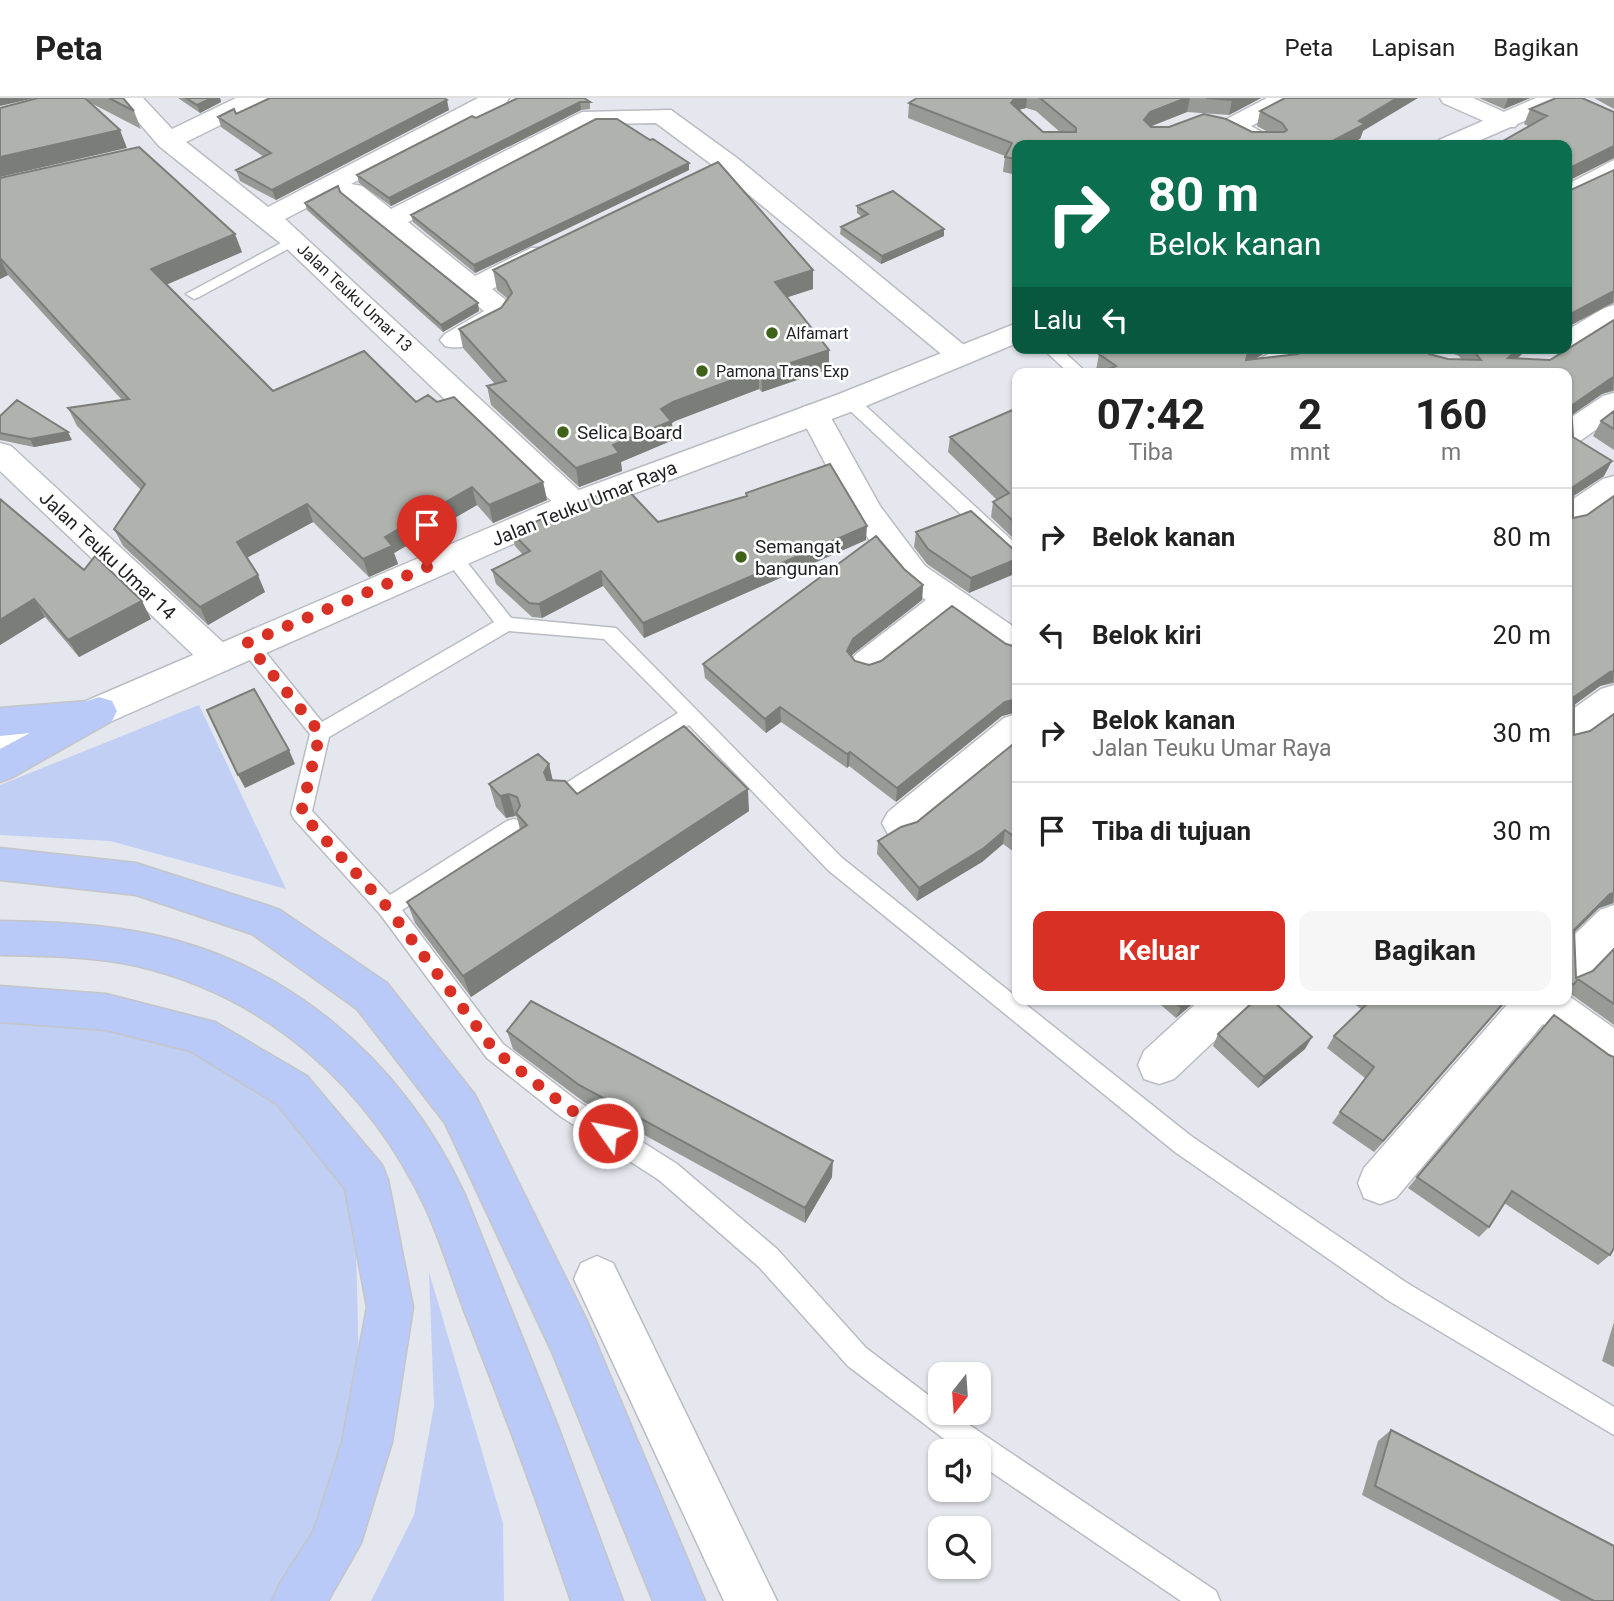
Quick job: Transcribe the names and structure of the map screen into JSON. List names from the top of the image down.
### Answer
{
  "streets": {
    "street": ["Jalan Teuku Umar 13", "Jalan Teuku Umar Raya", "Jalan Teuku Umar 14"]
  },
  "crossings": [
    ["Jalan Teuku Umar 13", "Jalan Teuku Umar Raya"],
    ["Jalan Teuku Umar Raya", "Jalan Teuku Umar 14"]
  ],
  "places": [
    "Alfamart",
    "Pamona Trans Exp",
    "Selica Board",
    "Semangat bangunan"
  ],
  "north": "bottom",
  "page": {
    "header": "Peta",
    "nav": ["Peta", "Lapisan", "Bagikan"],
    "turn": ["80 m", "Belok kanan"],
    "then": "Lalu",
    "eta": [
      "07:42",
      "Tiba",
      "2",
      "mnt",
      "160",
      "m"
    ],
    "list": [
      {
        "name": "Belok kanan",
        "value": "80 m"
      },
      {
        "name": "Belok kiri",
        "value": "20 m"
      },
      {
        "name": "Belok kanan",
        "note": "Jalan Teuku Umar Raya",
        "value": "30 m"
      },
      {
        "name": "Tiba di tujuan",
        "value": "30 m"
      }
    ],
    "buttons": ["Keluar", "Bagikan"]
  }
}
